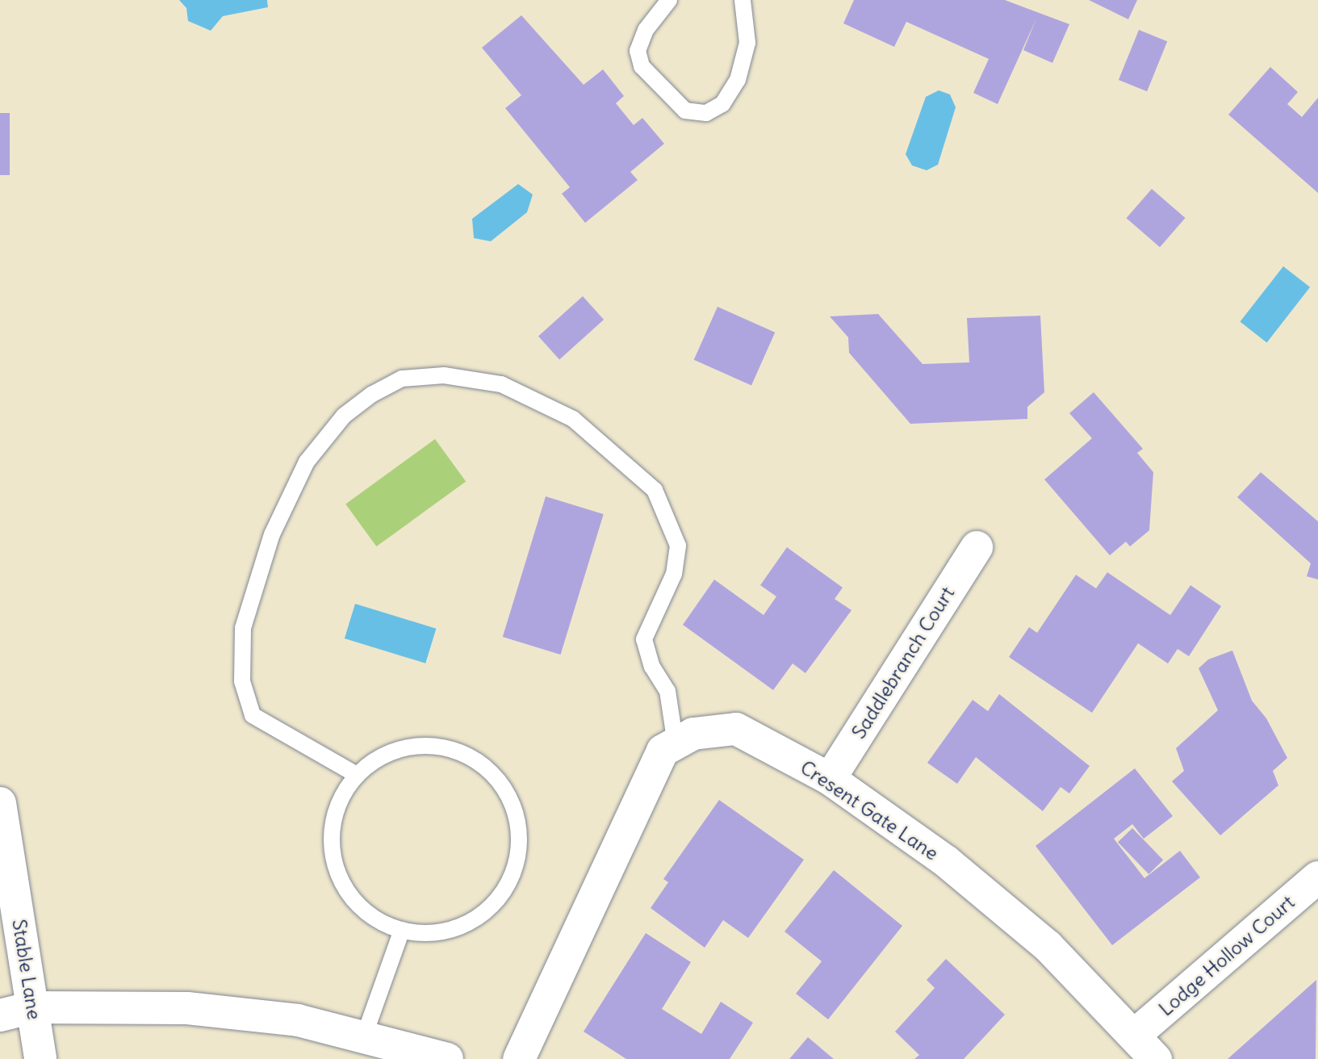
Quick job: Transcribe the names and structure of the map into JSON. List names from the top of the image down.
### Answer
{
  "streets": {
    "street": [
      "Saddlebranch Court",
      "Cresent Gate Lane",
      "Lodge Hollow Court",
      "Stable Lane"
    ]
  },
  "crossings": [
    ["Saddlebranch Court", "Cresent Gate Lane"],
    ["Cresent Gate Lane", "Lodge Hollow Court"]
  ]
}
